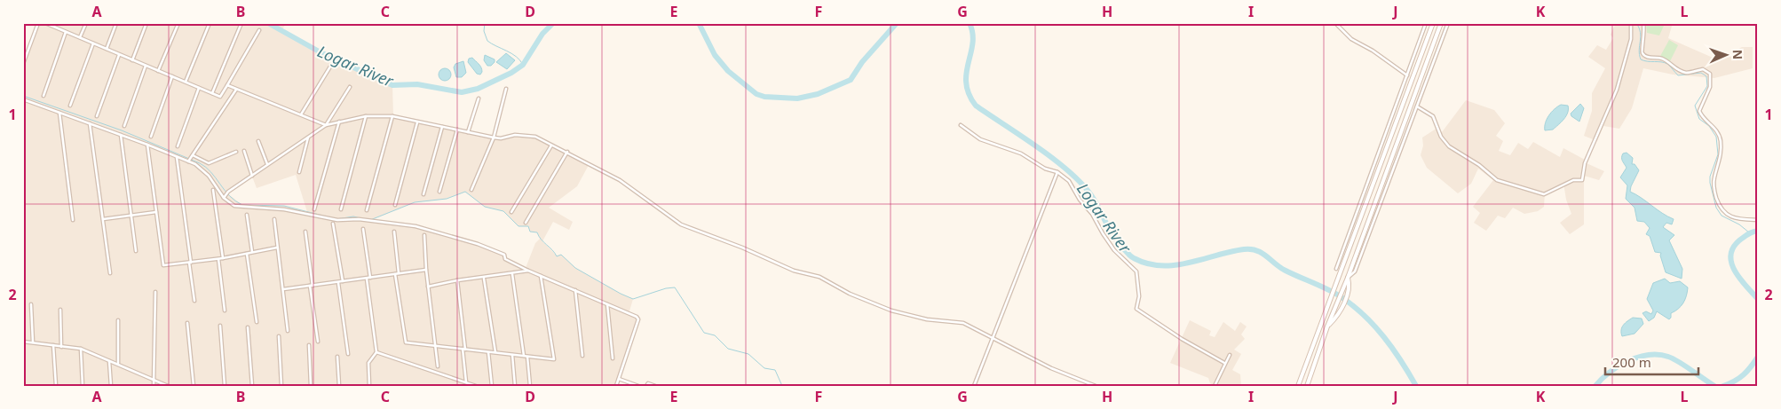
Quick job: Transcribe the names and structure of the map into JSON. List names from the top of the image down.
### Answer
{
  "water": ["Logar River"],
  "scale_bar": "200 m",
  "north": "right",
  "grid": {
    "columns": [
      "A",
      "B",
      "C",
      "D",
      "E",
      "F",
      "G",
      "H",
      "I",
      "J",
      "K",
      "L"
    ],
    "rows": ["1", "2"]
  }
}
